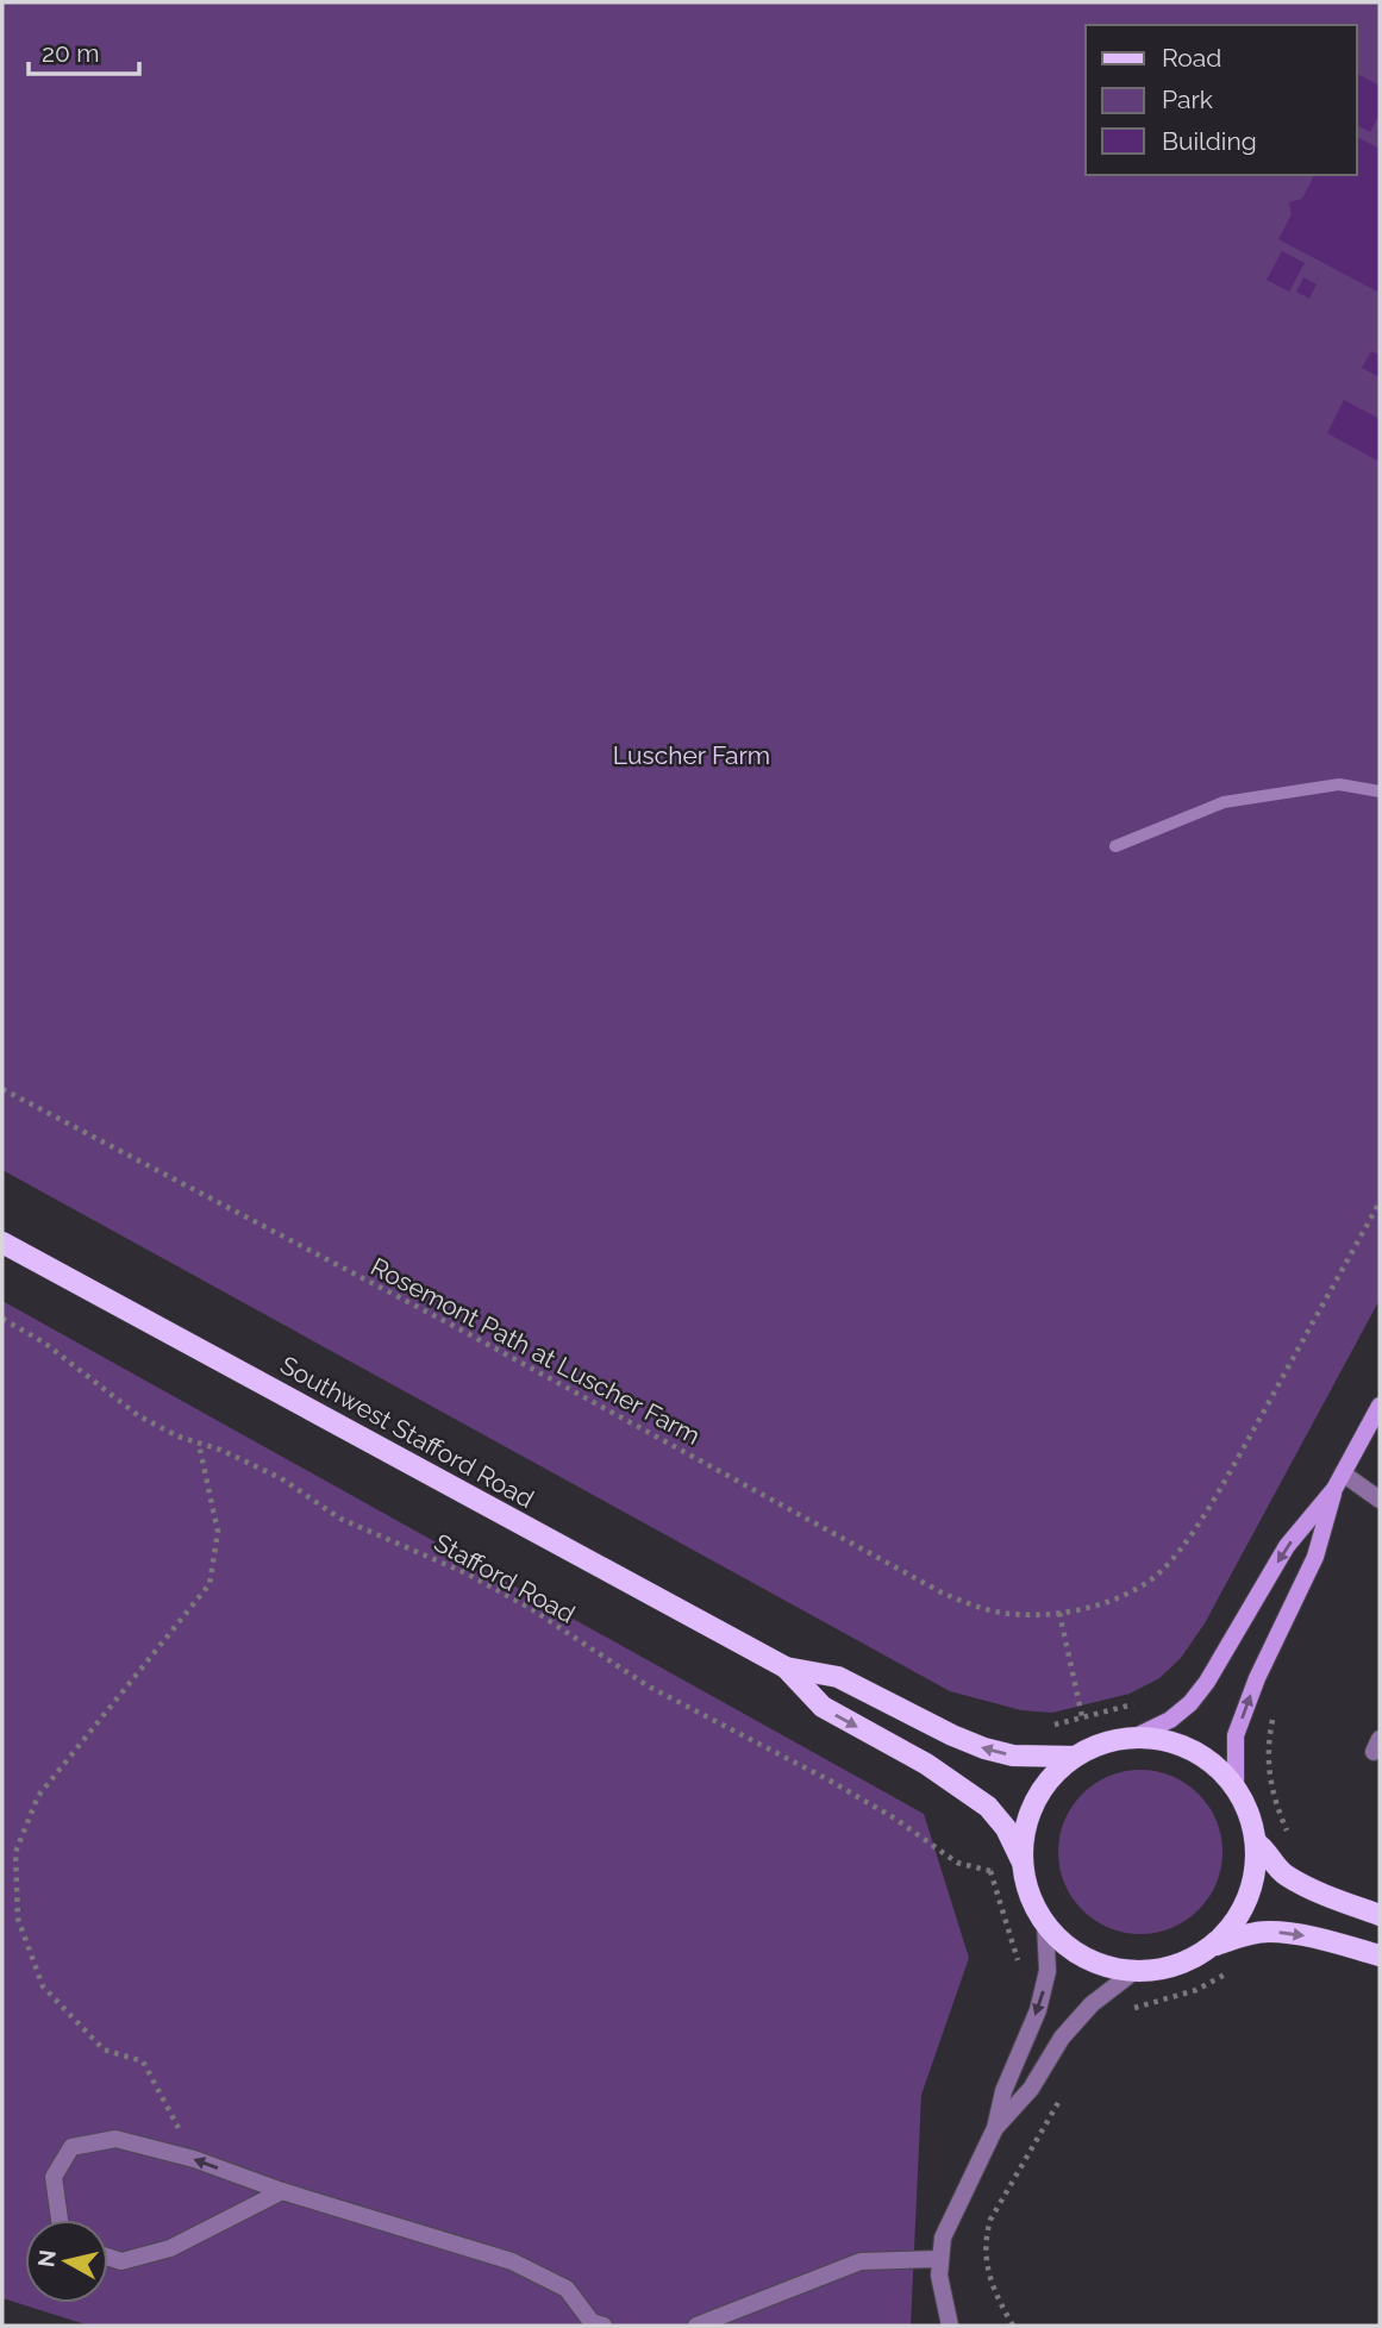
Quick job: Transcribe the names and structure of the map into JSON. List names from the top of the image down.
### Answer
{
  "streets": {
    "main road": ["Southwest Stafford Road"],
    "path": ["Rosemont Path at Luscher Farm", "Stafford Road"]
  },
  "parks": ["Luscher Farm"],
  "legend": ["Road", "Park", "Building"],
  "scale_bar": "20 m",
  "north": "left"
}
